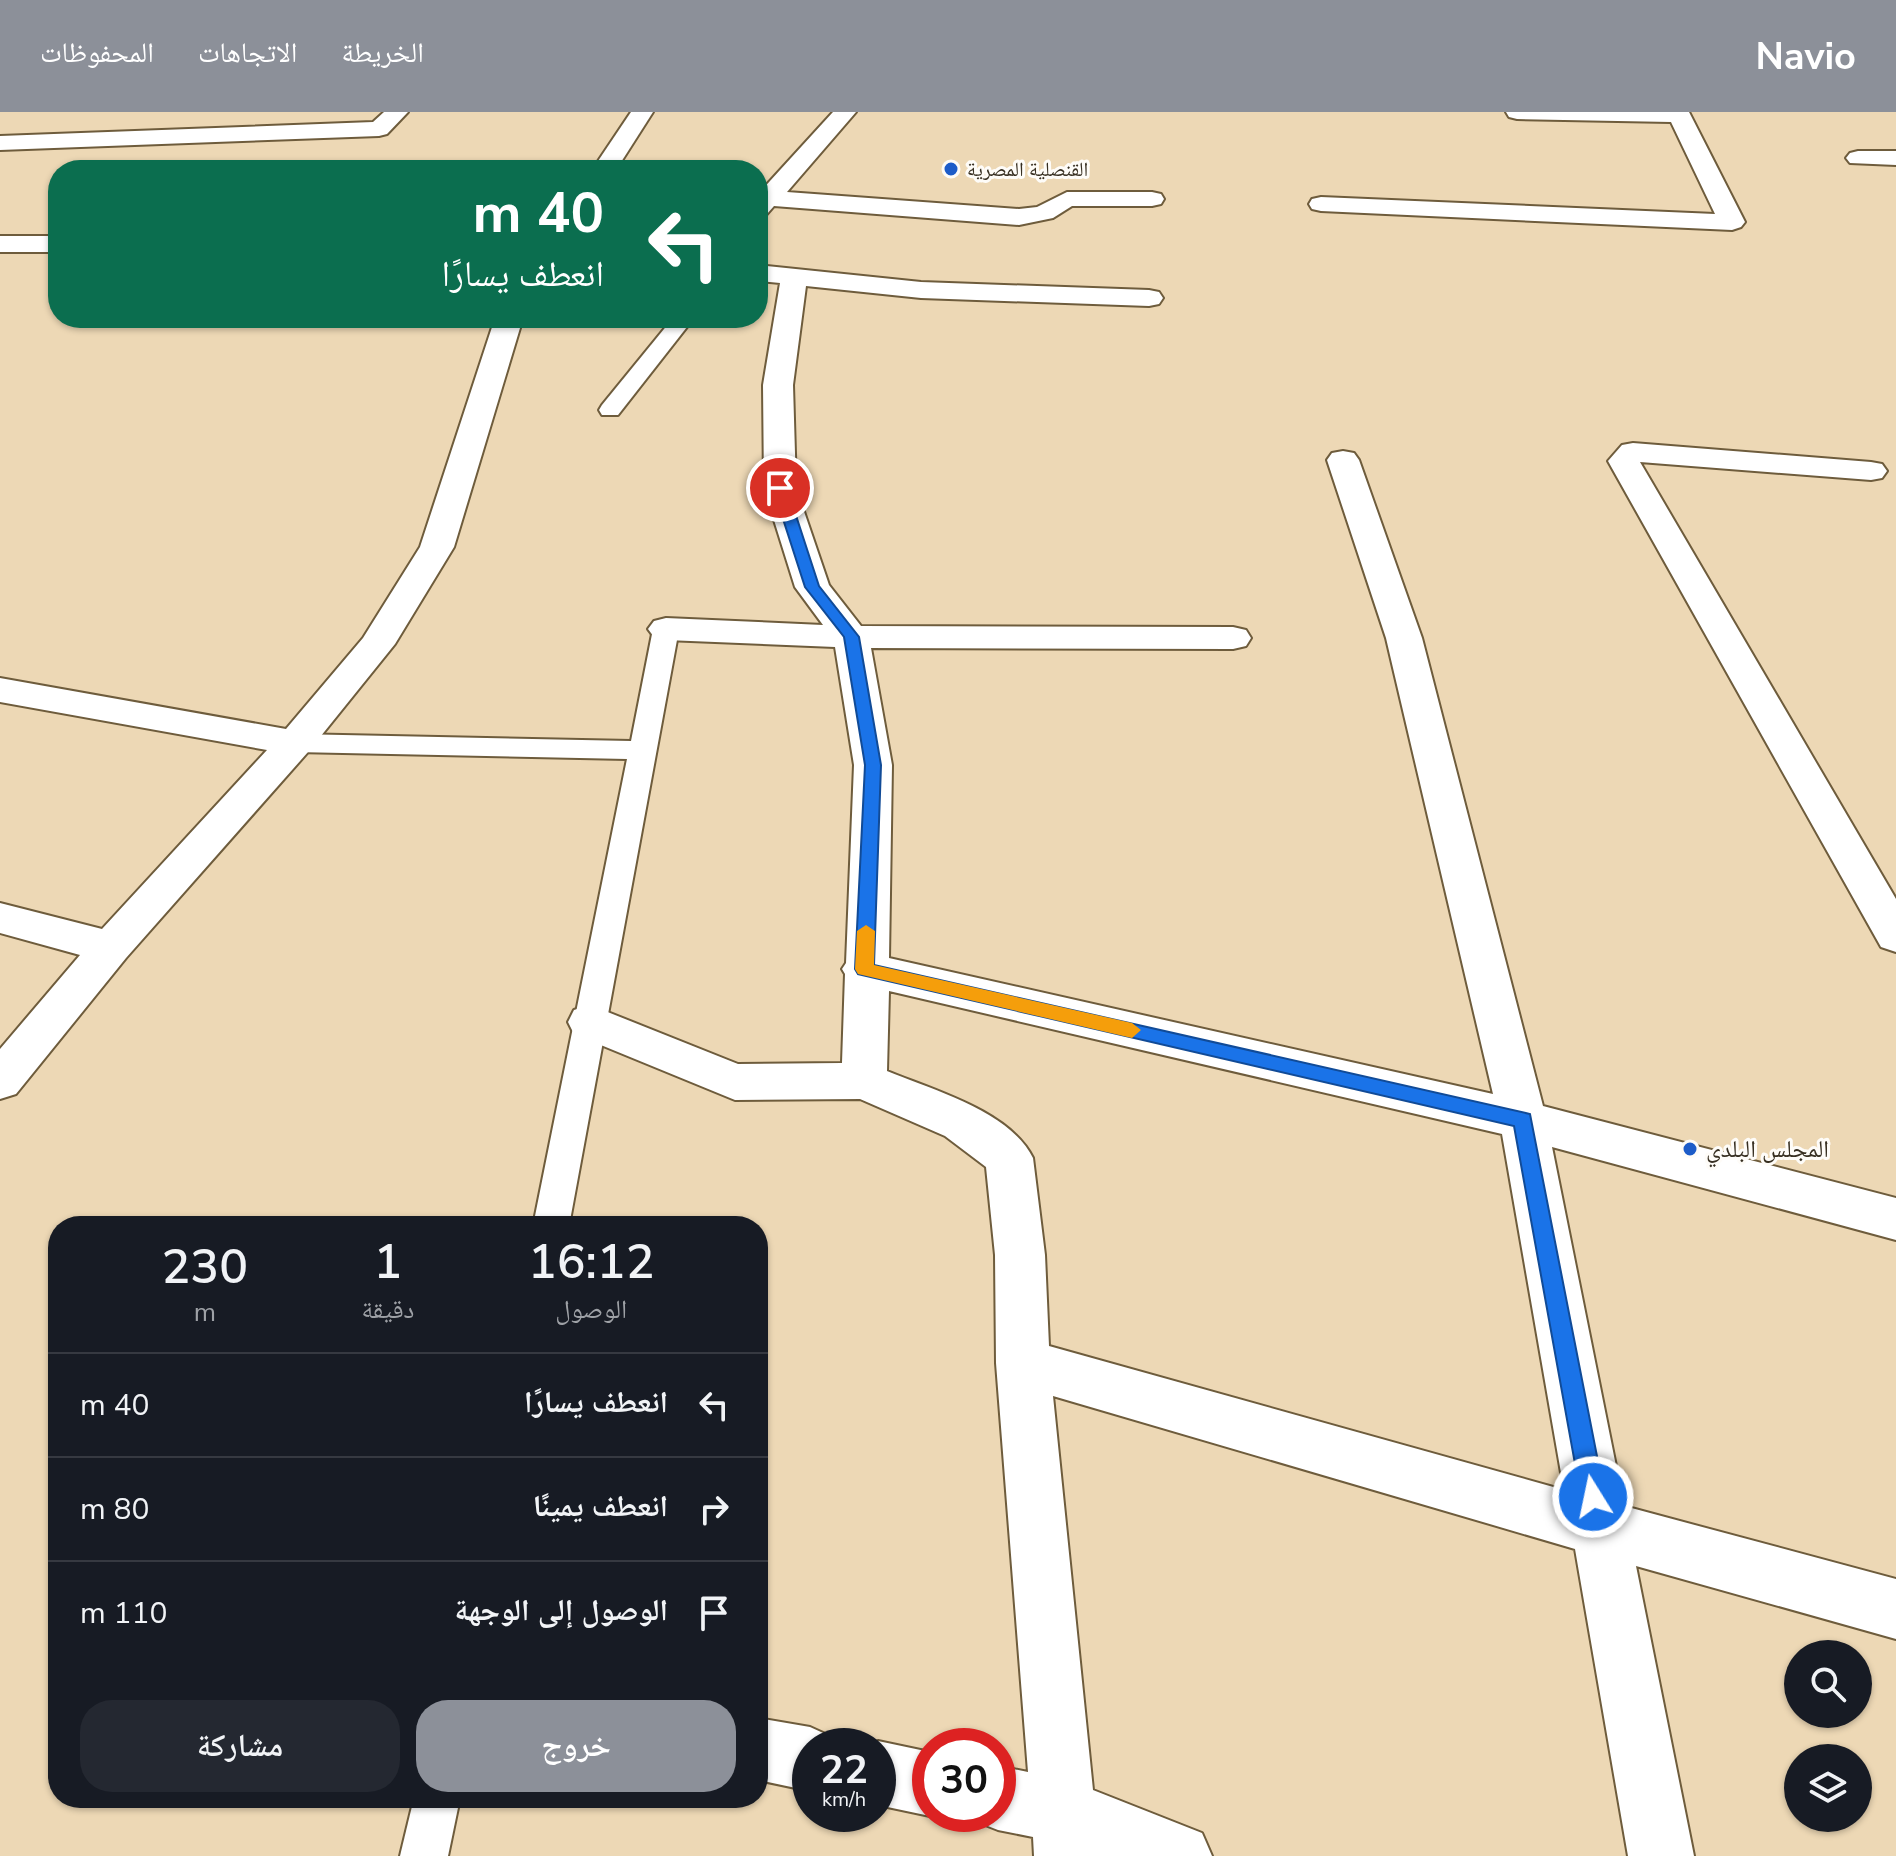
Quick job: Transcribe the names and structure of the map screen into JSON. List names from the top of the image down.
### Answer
{
  "places": ["القنصلية المصرية", "المجلس البلدي"],
  "page": {
    "header": "Navio",
    "nav": ["الخريطة", "الاتجاهات", "المحفوظات"],
    "turn": ["40 m", "انعطف يسارًا"],
    "eta": [
      "16:12",
      "الوصول",
      "1",
      "دقيقة",
      "230",
      "m"
    ],
    "list": [
      {
        "name": "انعطف يسارًا",
        "value": "40 m"
      },
      {
        "name": "انعطف يمينًا",
        "value": "80 m"
      },
      {
        "name": "الوصول إلى الوجهة",
        "value": "110 m"
      }
    ],
    "buttons": ["خروج", "مشاركة"],
    "speed": "22 km/h",
    "limit": "30"
  }
}
